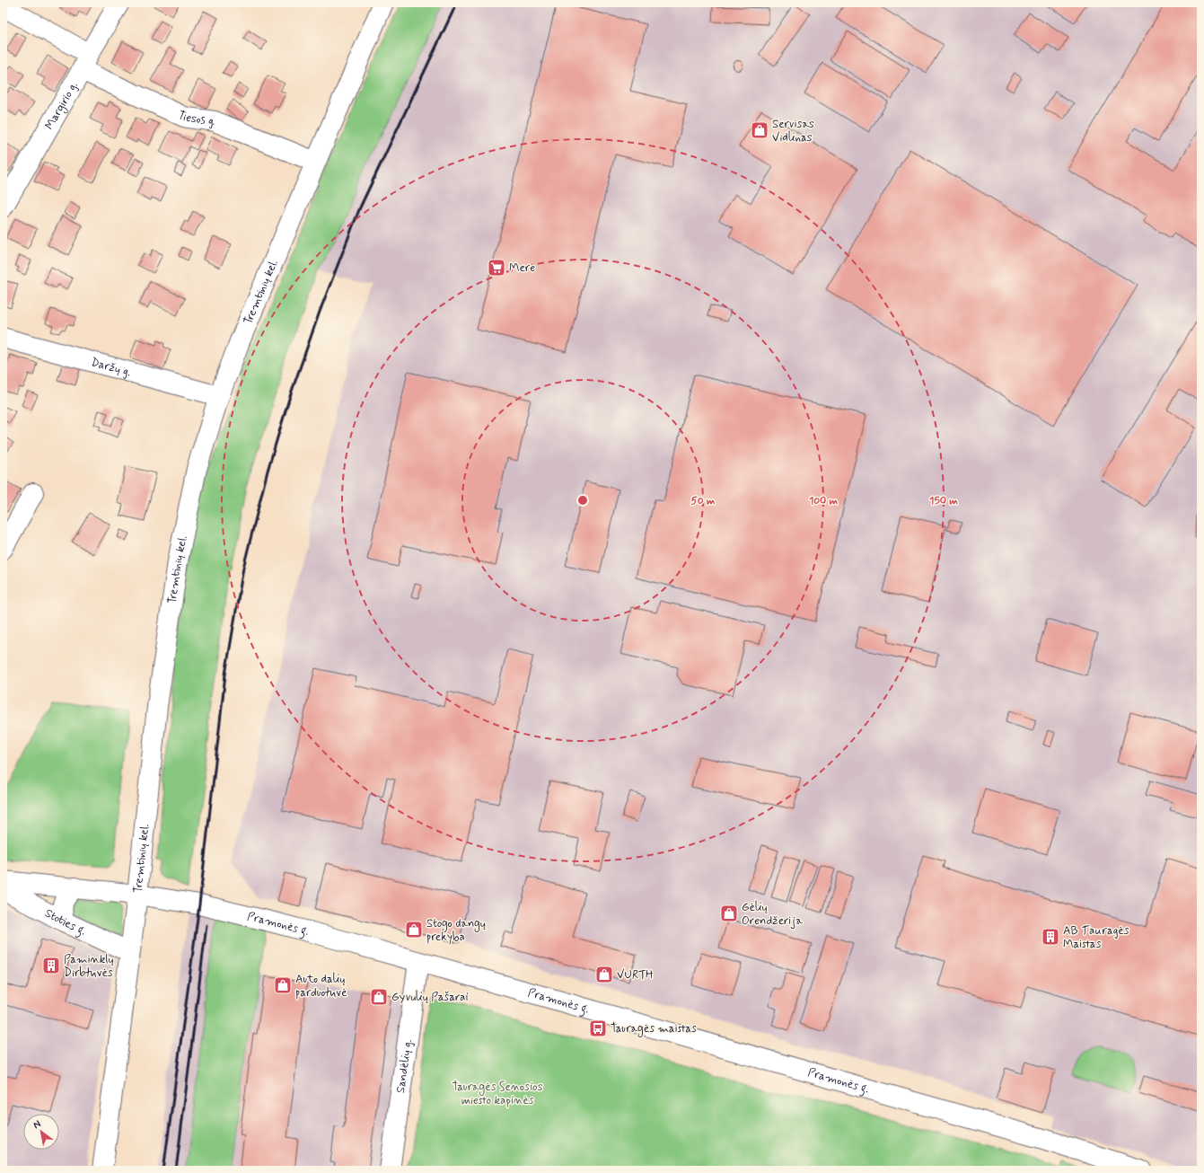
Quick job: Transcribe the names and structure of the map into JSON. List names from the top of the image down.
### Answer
{
  "streets": {
    "street": [
      "Margirio g.",
      "Tiesos g.",
      "Tremtinių kel.",
      "Daržų g.",
      "Stoties g.",
      "Pramonės g.",
      "Sandėlių g."
    ]
  },
  "crossings": [
    ["Margirio g.", "Tiesos g."],
    ["Tiesos g.", "Tremtinių kel."],
    ["Tremtinių kel.", "Daržų g."],
    ["Tremtinių kel.", "Stoties g."],
    ["Tremtinių kel.", "Pramonės g."],
    ["Pramonės g.", "Sandėlių g."]
  ],
  "parks": ["Tauragės Senosios miesto kapinės"],
  "places": {
    "shop": [
      "Servisas Vidlinas",
      "Gėlių Orendžerija",
      "Stogo dangų prekyba",
      "VURTH",
      "Auto dalių parduotuvė",
      "Gyvulių Pašarai"
    ],
    "supermarket": ["Mere"],
    "building": ["AB Tauragės Maistas", "Paminklų Dirbtuvės"],
    "bus stop": ["Tauragės maistas"]
  },
  "north": "top left",
  "rings": ["50 m", "100 m", "150 m"]
}
